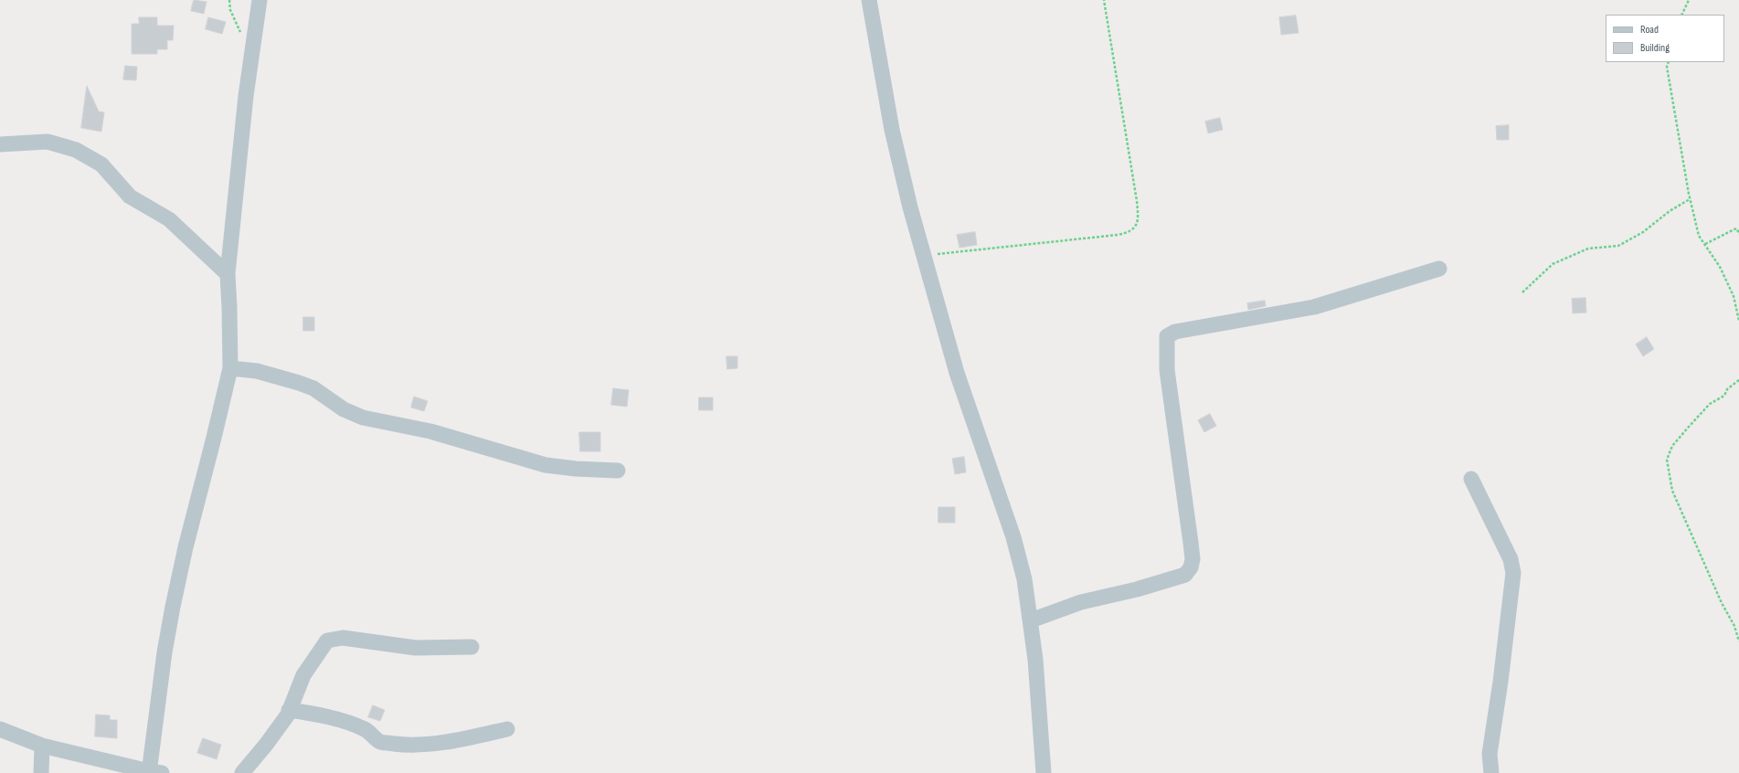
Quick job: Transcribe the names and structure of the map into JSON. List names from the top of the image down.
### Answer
{
  "legend": ["Road", "Building"]
}
